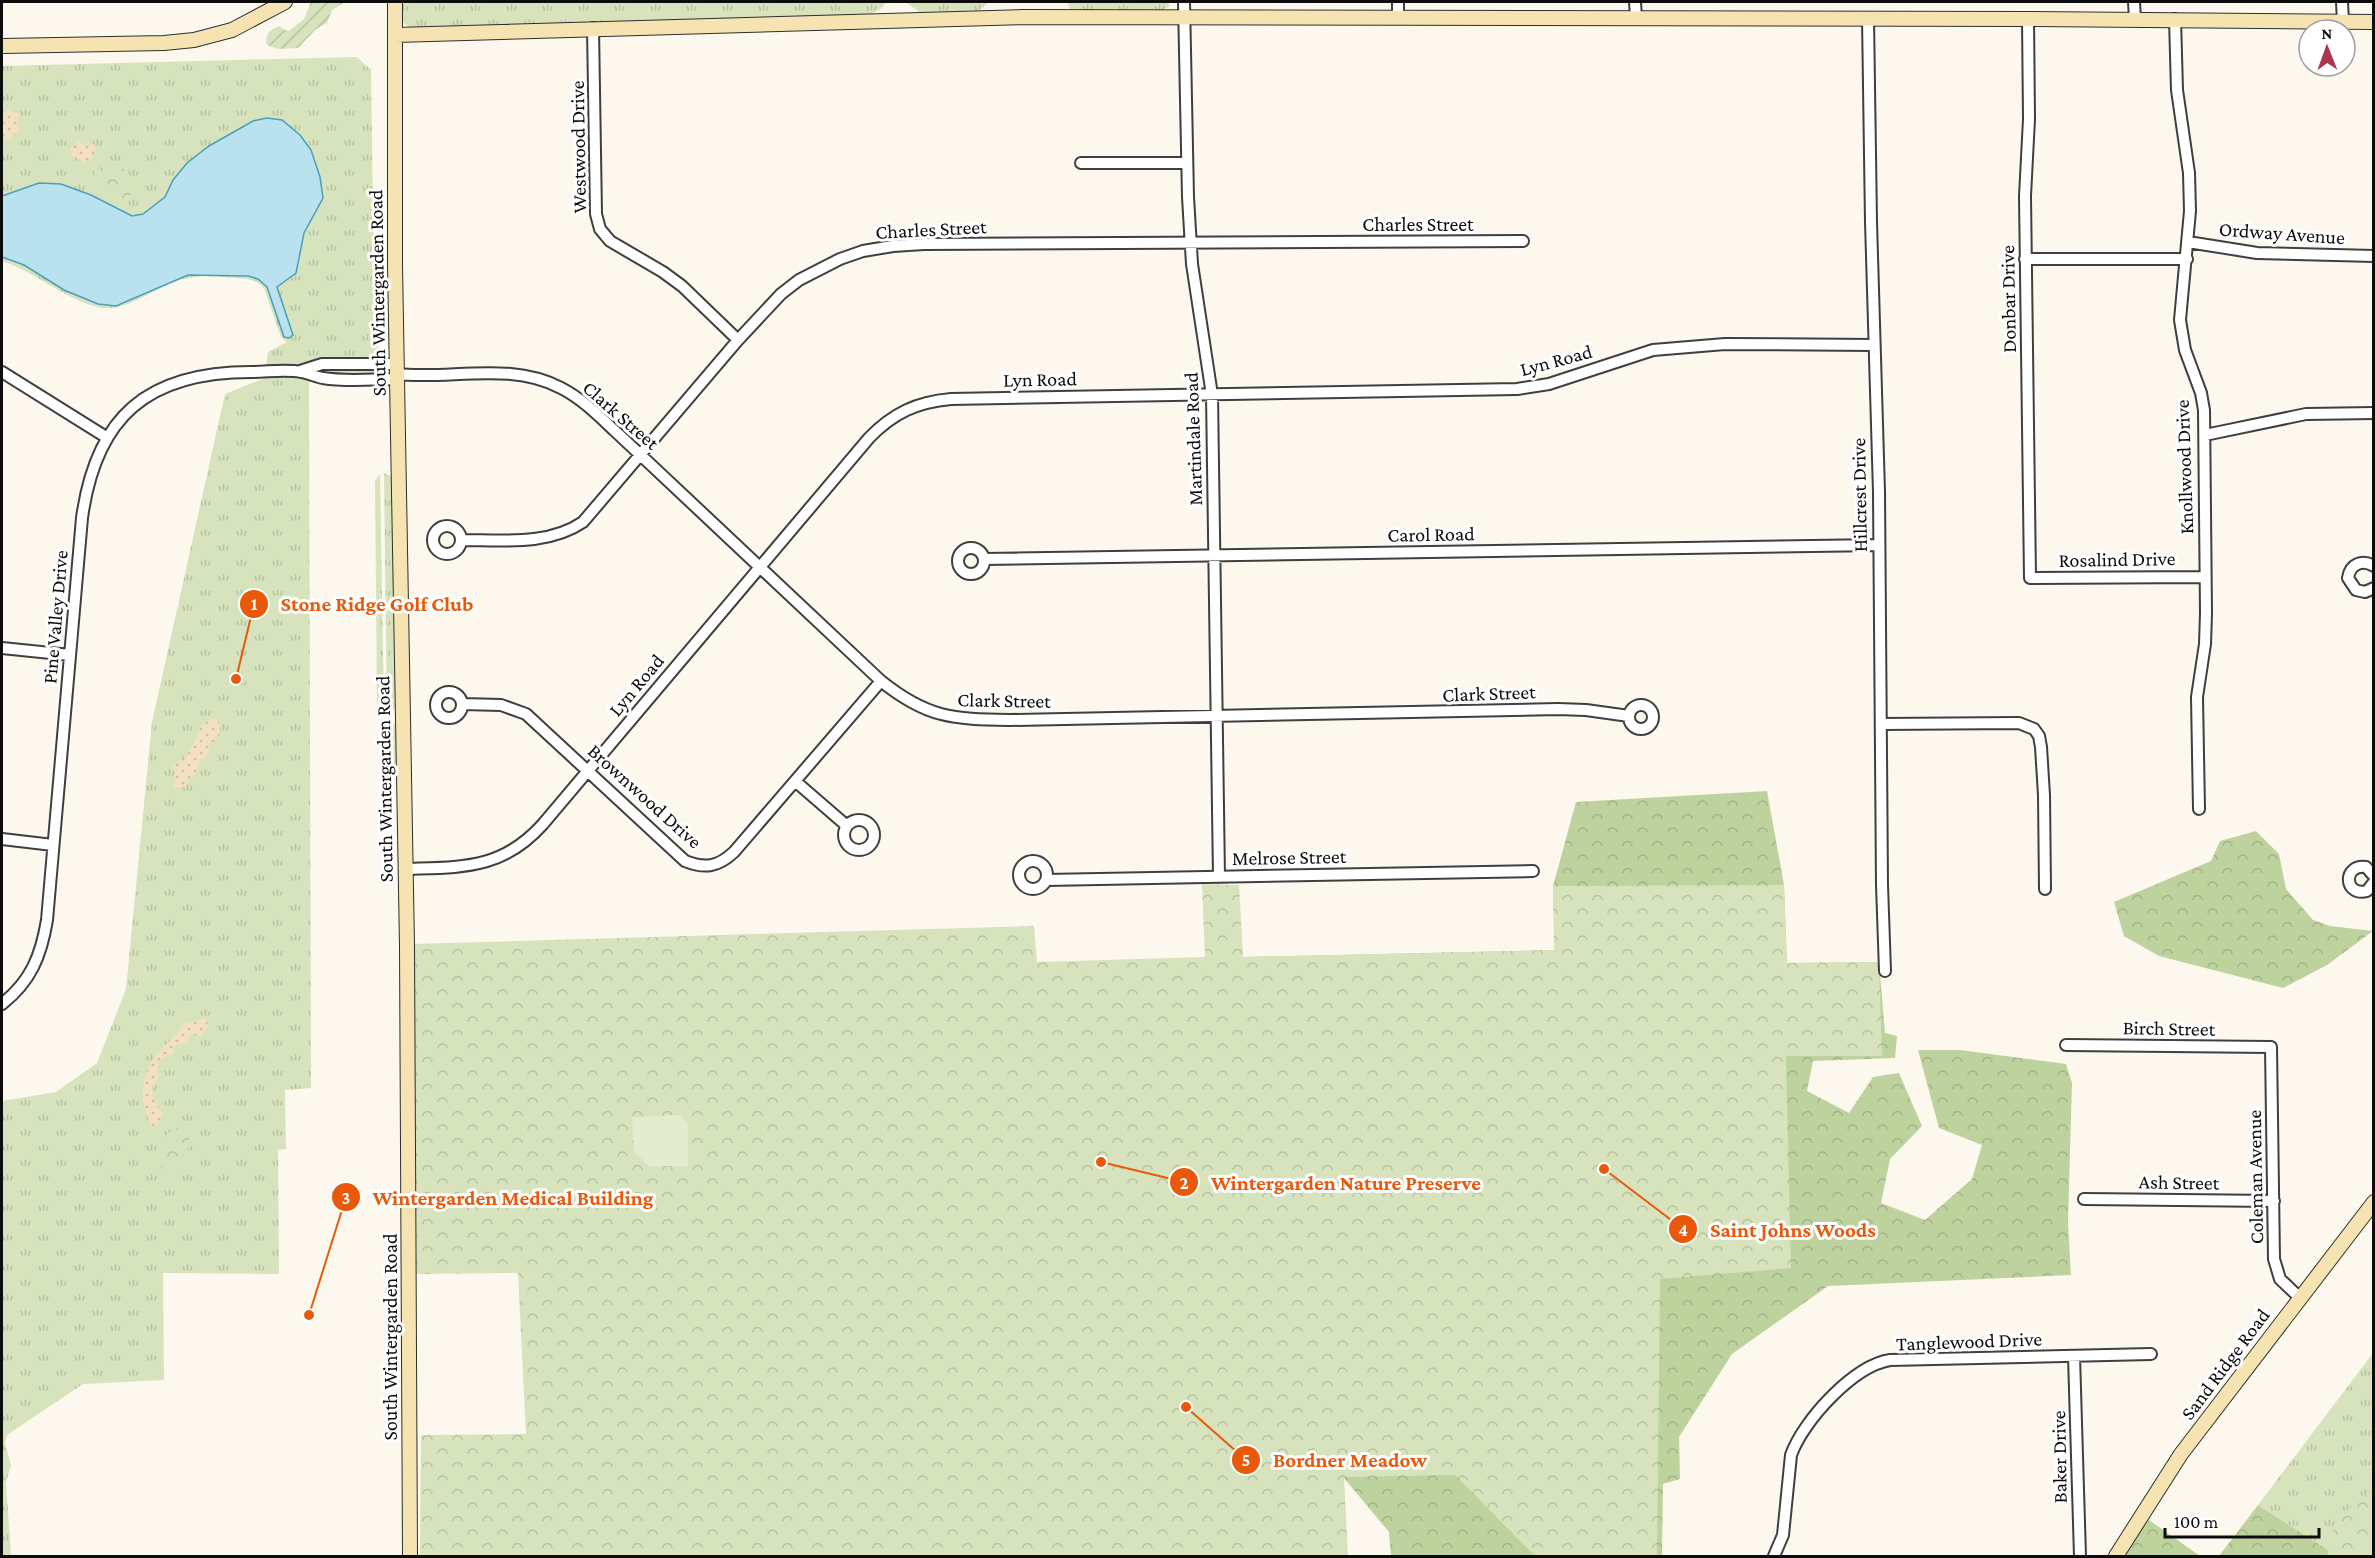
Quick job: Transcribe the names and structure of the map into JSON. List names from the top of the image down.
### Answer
{
  "streets": {
    "street": [
      "Westwood Drive",
      "Charles Street",
      "Ordway Avenue",
      "South Wintergarden Road",
      "Donbar Drive",
      "Lyn Road",
      "Clark Street",
      "Martindale Road",
      "Knollwood Drive",
      "Hillcrest Drive",
      "Carol Road",
      "Rosalind Drive",
      "Pine Valley Drive",
      "Brownwood Drive",
      "Melrose Street",
      "Birch Street",
      "Coleman Avenue",
      "Ash Street",
      "Tanglewood Drive",
      "Sand Ridge Road",
      "Baker Drive"
    ]
  },
  "crossings": [
    ["Westwood Drive", "Charles Street"],
    ["Charles Street", "Clark Street"],
    ["Charles Street", "Martindale Road"],
    ["Ordway Avenue", "Knollwood Drive"],
    ["South Wintergarden Road", "Lyn Road"],
    ["South Wintergarden Road", "Clark Street"],
    ["South Wintergarden Road", "Pine Valley Drive"],
    ["Donbar Drive", "Rosalind Drive"],
    ["Lyn Road", "Clark Street"],
    ["Lyn Road", "Martindale Road"],
    ["Lyn Road", "Hillcrest Drive"],
    ["Lyn Road", "Brownwood Drive"],
    ["Clark Street", "Martindale Road"],
    ["Clark Street", "Pine Valley Drive"],
    ["Clark Street", "Brownwood Drive"],
    ["Martindale Road", "Carol Road"],
    ["Martindale Road", "Melrose Street"],
    ["Knollwood Drive", "Rosalind Drive"],
    ["Hillcrest Drive", "Carol Road"],
    ["Birch Street", "Coleman Avenue"],
    ["Coleman Avenue", "Ash Street"],
    ["Coleman Avenue", "Sand Ridge Road"],
    ["Tanglewood Drive", "Baker Drive"]
  ],
  "places": [
    "Stone Ridge Golf Club",
    "Wintergarden Nature Preserve",
    "Saint Johns Woods",
    "Wintergarden Medical Building",
    "Bordner Meadow"
  ],
  "scale_bar": "100 m",
  "north": "top"
}
